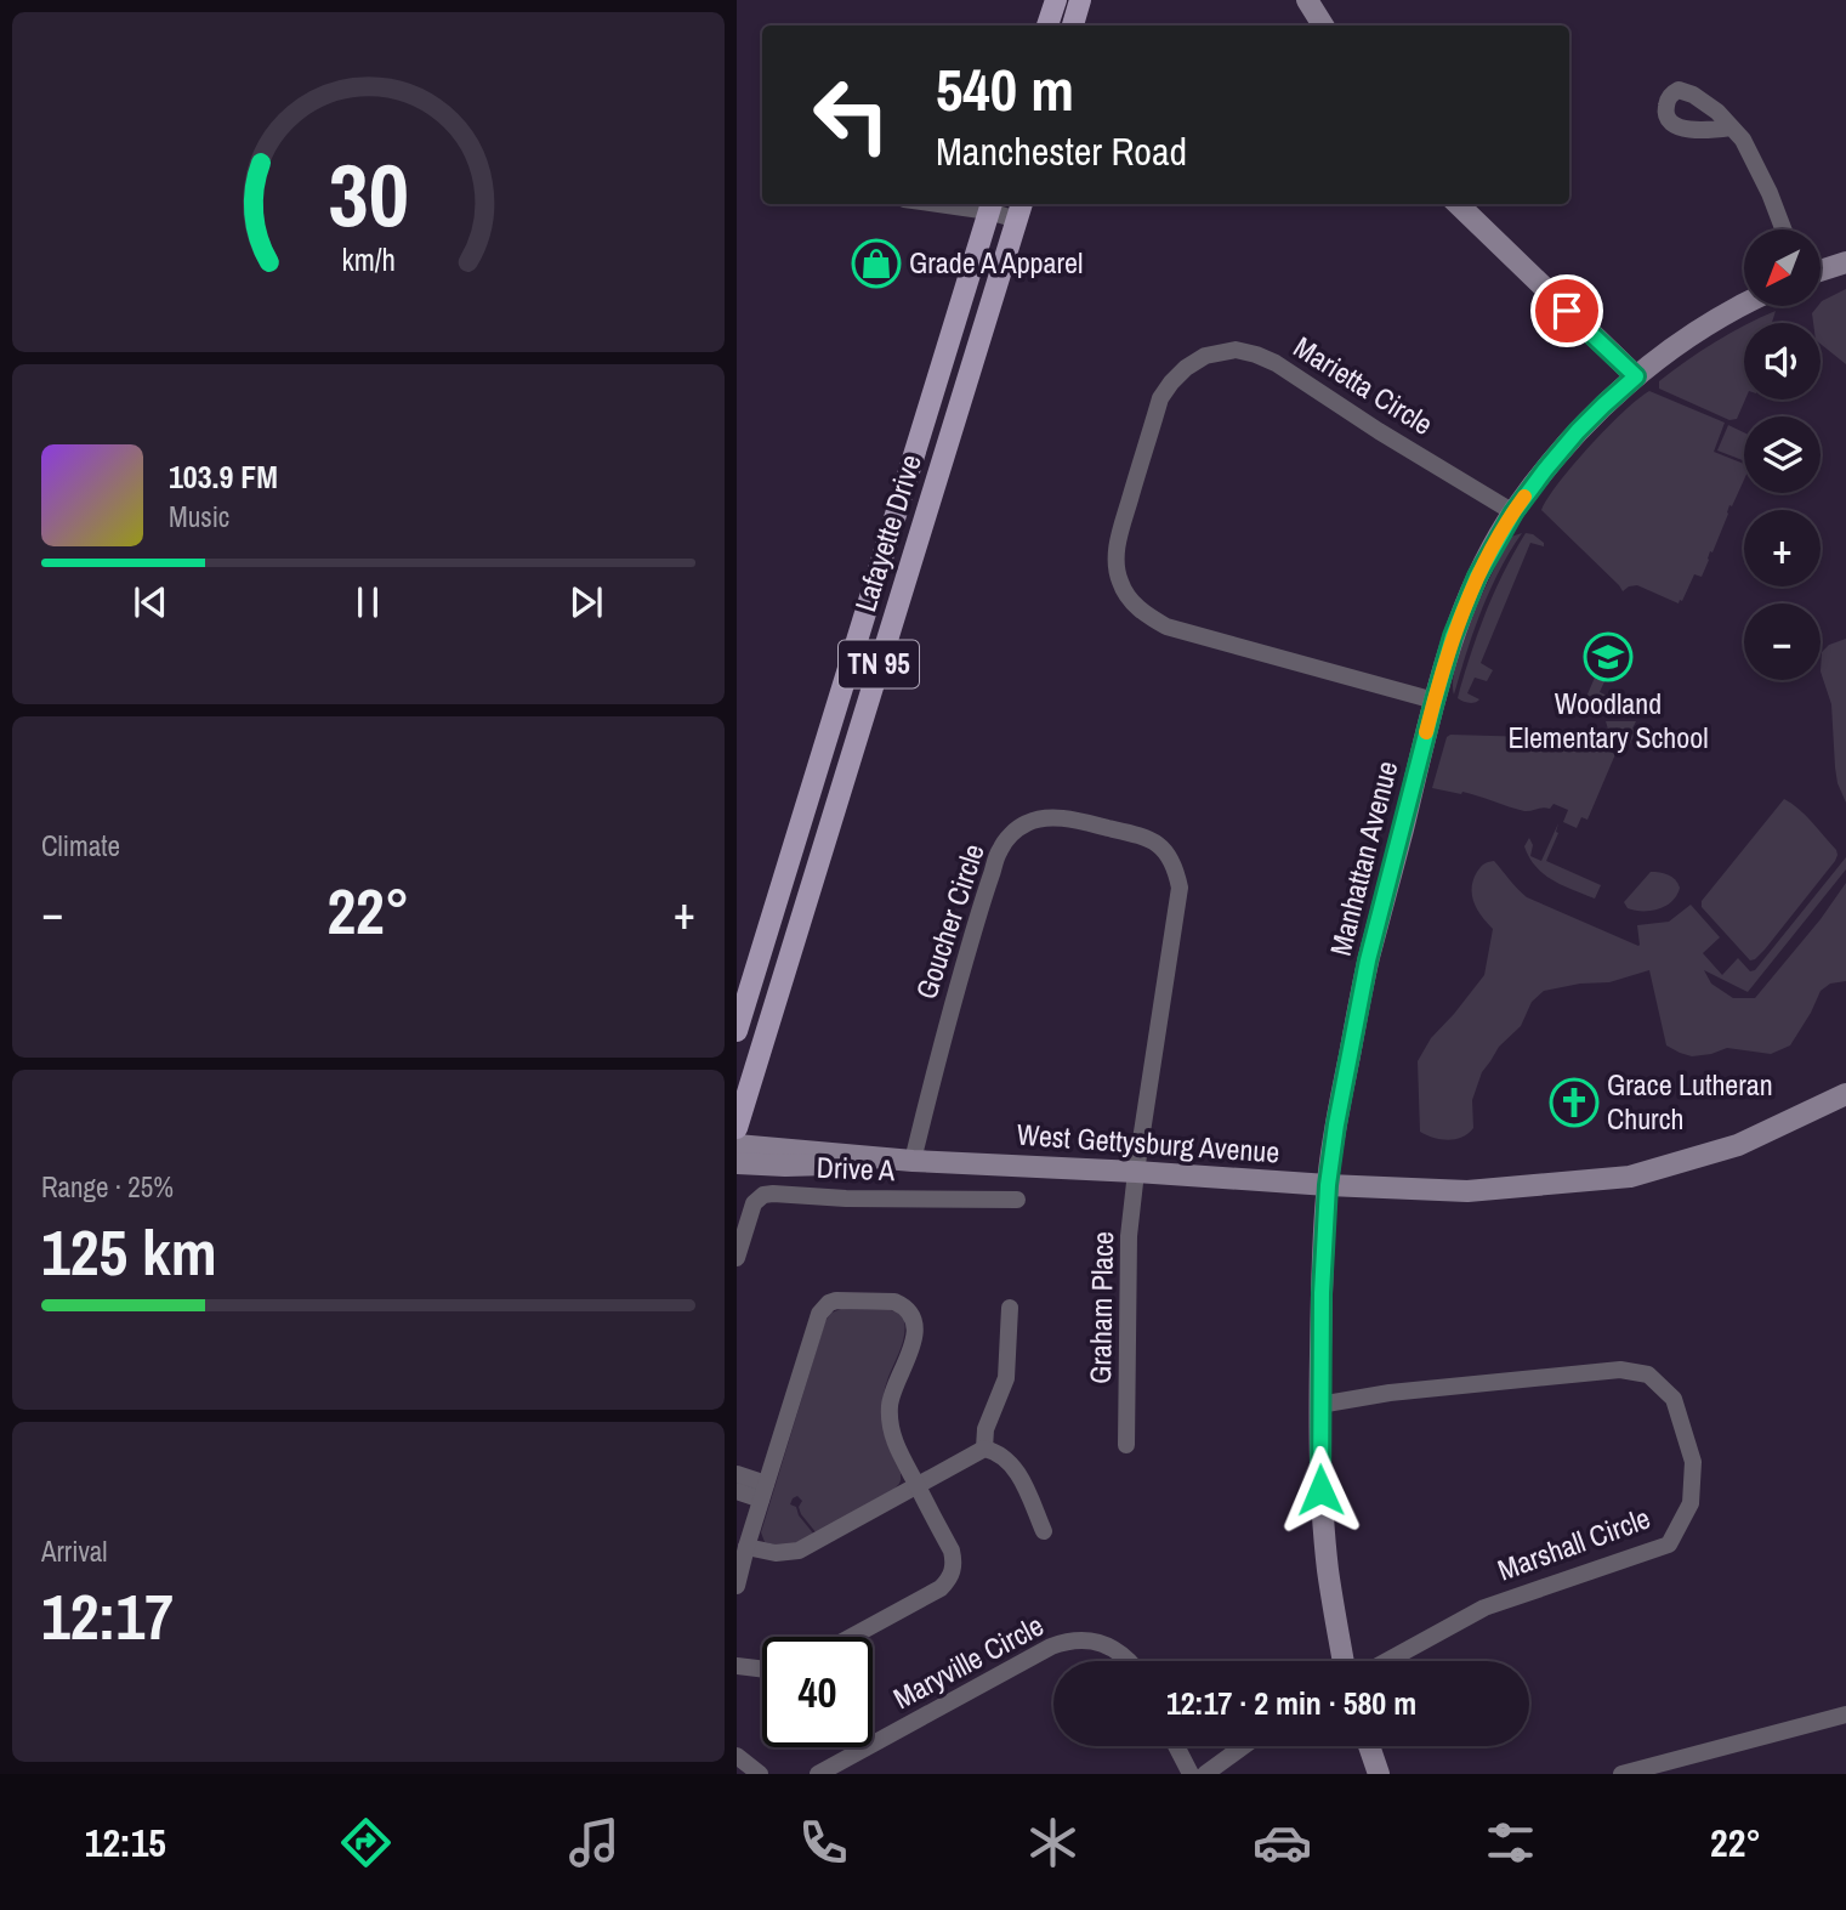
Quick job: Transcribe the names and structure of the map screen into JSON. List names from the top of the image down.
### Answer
{
  "streets": {
    "main road": ["Lafayette Drive", "TN 95"],
    "street": [
      "Marietta Circle",
      "Manhattan Avenue",
      "Goucher Circle",
      "West Gettysburg Avenue",
      "Drive A",
      "Graham Place",
      "Marshall Circle",
      "Maryville Circle"
    ]
  },
  "crossings": [
    ["Marietta Circle", "Manhattan Avenue"],
    ["Manhattan Avenue", "West Gettysburg Avenue"],
    ["Manhattan Avenue", "Marshall Circle"],
    ["Goucher Circle", "West Gettysburg Avenue"],
    ["Goucher Circle", "Graham Place"],
    ["West Gettysburg Avenue", "Graham Place"]
  ],
  "places": {
    "shop": ["Grade A Apparel"],
    "school or university": ["Woodland Elementary School"],
    "church": ["Grace Lutheran Church"]
  },
  "north": "bottom left",
  "page": {
    "turn": ["540 m", "Manchester Road"],
    "map_buttons": ["+", "−"],
    "song": ["103.9 FM", "Music"],
    "tile": [
      "Climate",
      ["Range · 25%", "125 km"],
      ["Arrival", "12:17"]
    ],
    "heat": ["−", "22°", "+"],
    "limit": "40",
    "trip": "12:17 · 2 min · 580 m",
    "tabs": ["12:15", "22°"],
    "gauge": ["30", "km/h"]
  }
}
